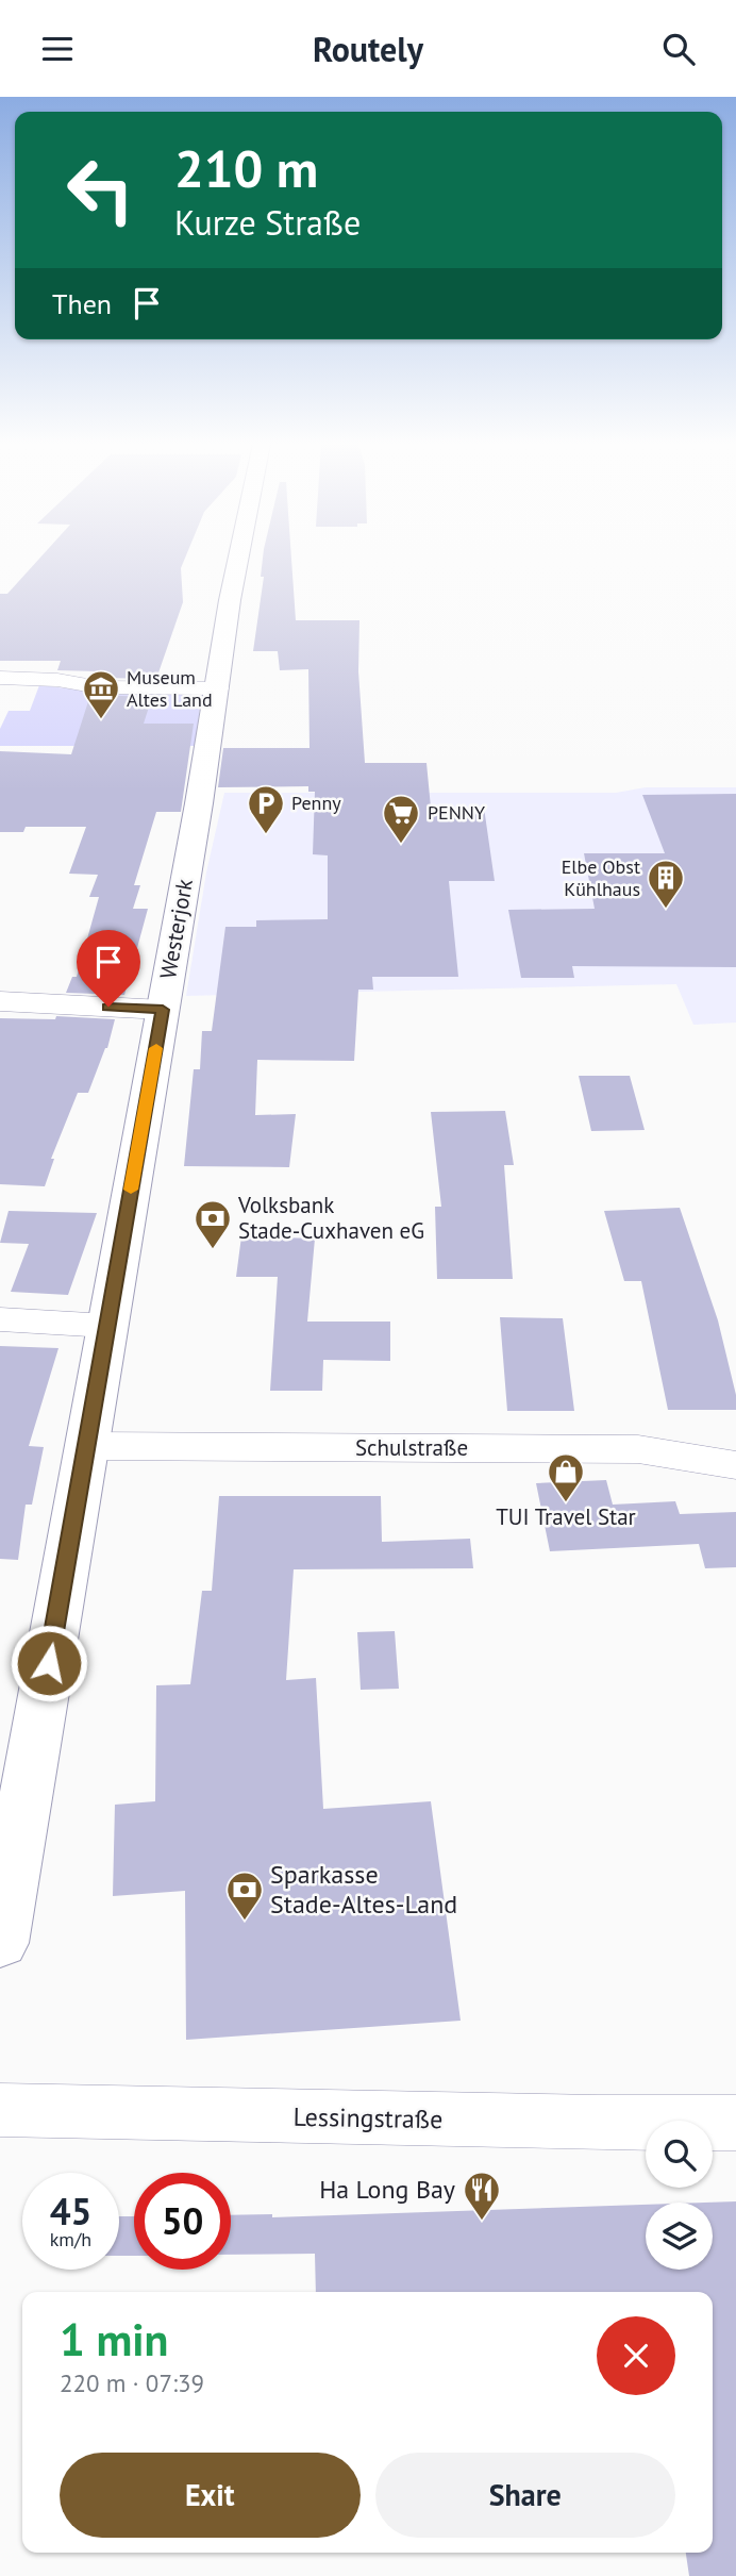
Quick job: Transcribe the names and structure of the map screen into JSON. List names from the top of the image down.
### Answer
{
  "streets": {
    "main road": ["Westerjork"],
    "street": ["Schulstraße", "Lessingstraße"]
  },
  "crossings": [
    ["Westerjork", "Schulstraße"]
  ],
  "places": {
    "museum": ["Museum Altes Land"],
    "parking": ["Penny"],
    "supermarket": ["PENNY"],
    "building": ["Elbe Obst Kühlhaus"],
    "bank": ["Volksbank Stade-Cuxhaven eG", "Sparkasse Stade-Altes-Land"],
    "shop": ["TUI Travel Star"],
    "restaurant": ["Ha Long Bay"]
  },
  "page": {
    "header": "Routely",
    "turn": ["210 m", "Kurze Straße"],
    "then": "Then",
    "speed": "45 km/h",
    "limit": "50",
    "heading": ["1 min", "220 m · 07:39"],
    "buttons": ["Exit", "Share"]
  }
}
